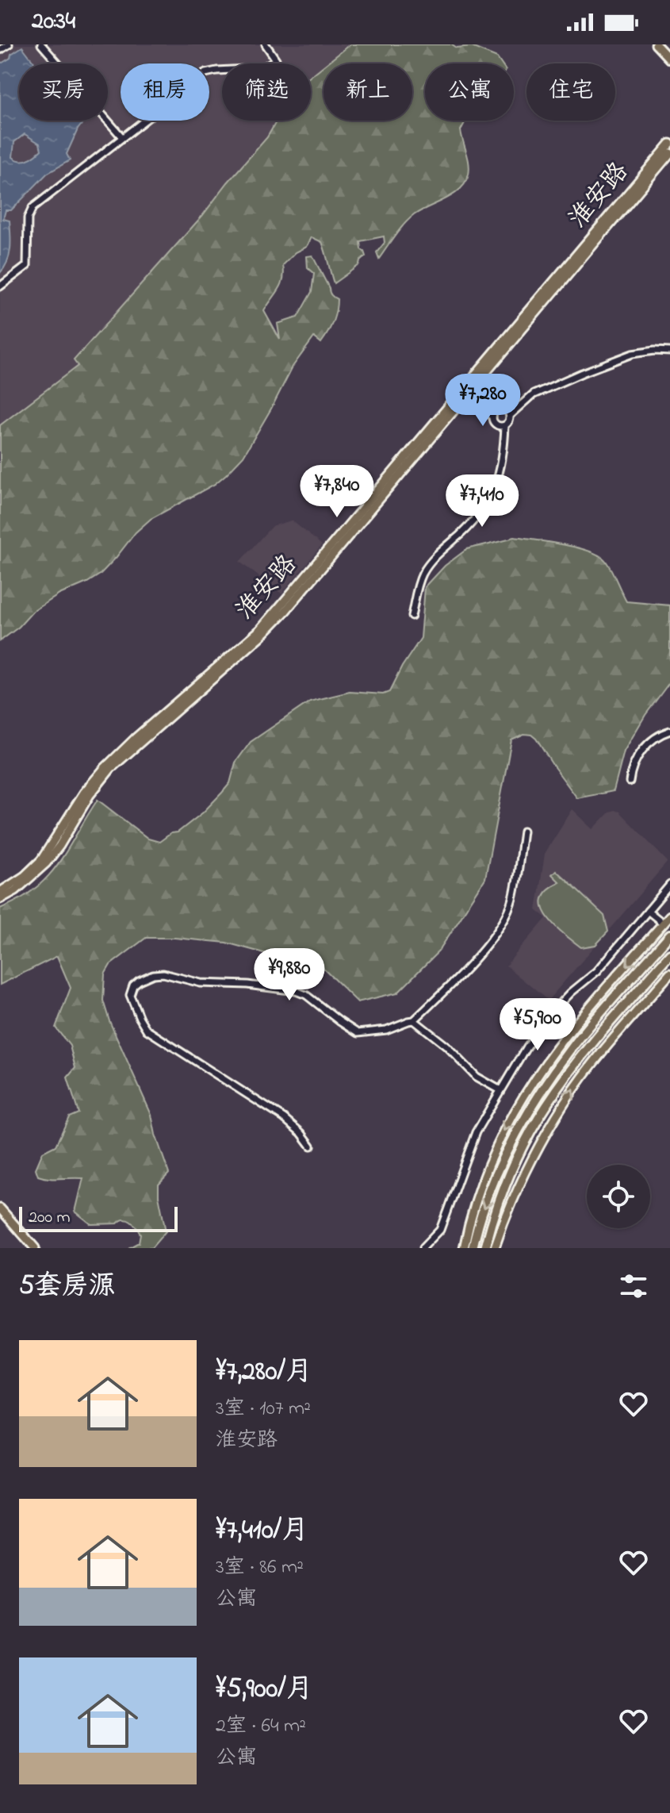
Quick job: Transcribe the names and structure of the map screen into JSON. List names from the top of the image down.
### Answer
{
  "streets": {
    "main road": ["淮安路"]
  },
  "scale_bar": "200 m",
  "page": {
    "status": "20:34",
    "chip": [
      "买房",
      "租房",
      "筛选",
      "新上",
      "公寓",
      "住宅"
    ],
    "price": [
      "¥7,280",
      "¥7,840",
      "¥7,410",
      "¥9,880",
      "¥5,900"
    ],
    "scale": "200 m",
    "heading": "5套房源",
    "list": [
      {
        "name": "¥7,280/月",
        "note": "3室 · 107 m² · 淮安路"
      },
      {
        "name": "¥7,410/月",
        "note": "3室 · 86 m² · 公寓"
      },
      {
        "name": "¥5,900/月",
        "note": "2室 · 64 m² · 公寓"
      }
    ]
  }
}
